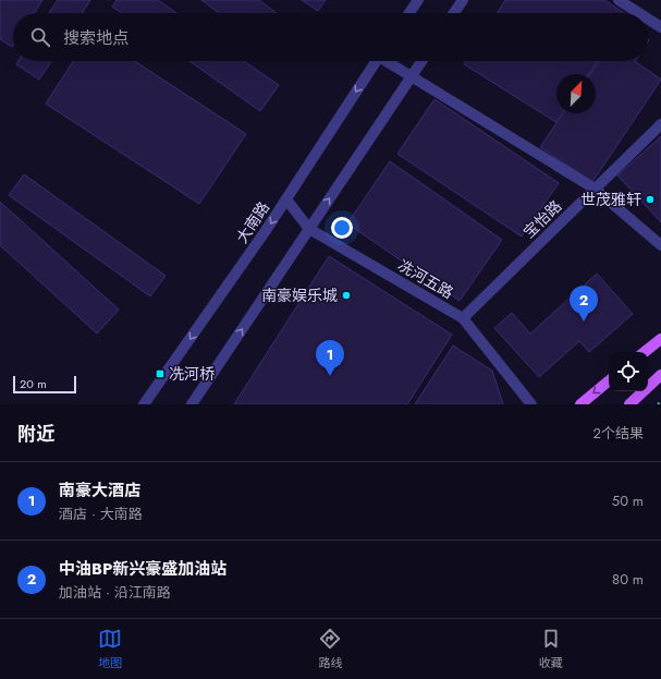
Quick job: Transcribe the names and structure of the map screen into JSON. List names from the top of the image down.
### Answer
{
  "streets": {
    "street": ["宝怡路", "大南路", "冼河五路"]
  },
  "crossings": [
    ["宝怡路", "冼河五路"],
    ["大南路", "冼河五路"]
  ],
  "places": {
    "other": ["世茂雅轩", "南豪娱乐城"],
    "transit": ["冼河桥"]
  },
  "scale_bar": "20 m",
  "north": "top right",
  "page": {
    "search": "搜索地点",
    "pins": ["2", "1"],
    "scale": "20 m",
    "heading": ["附近", "2个结果"],
    "list": [
      {
        "mark": "1",
        "name": "南豪大酒店",
        "note": "酒店 · 大南路",
        "value": "50 m"
      },
      {
        "mark": "2",
        "name": "中油BP新兴豪盛加油站",
        "note": "加油站 · 沿江南路",
        "value": "80 m"
      }
    ],
    "nav": ["地图", "路线", "收藏"]
  }
}
